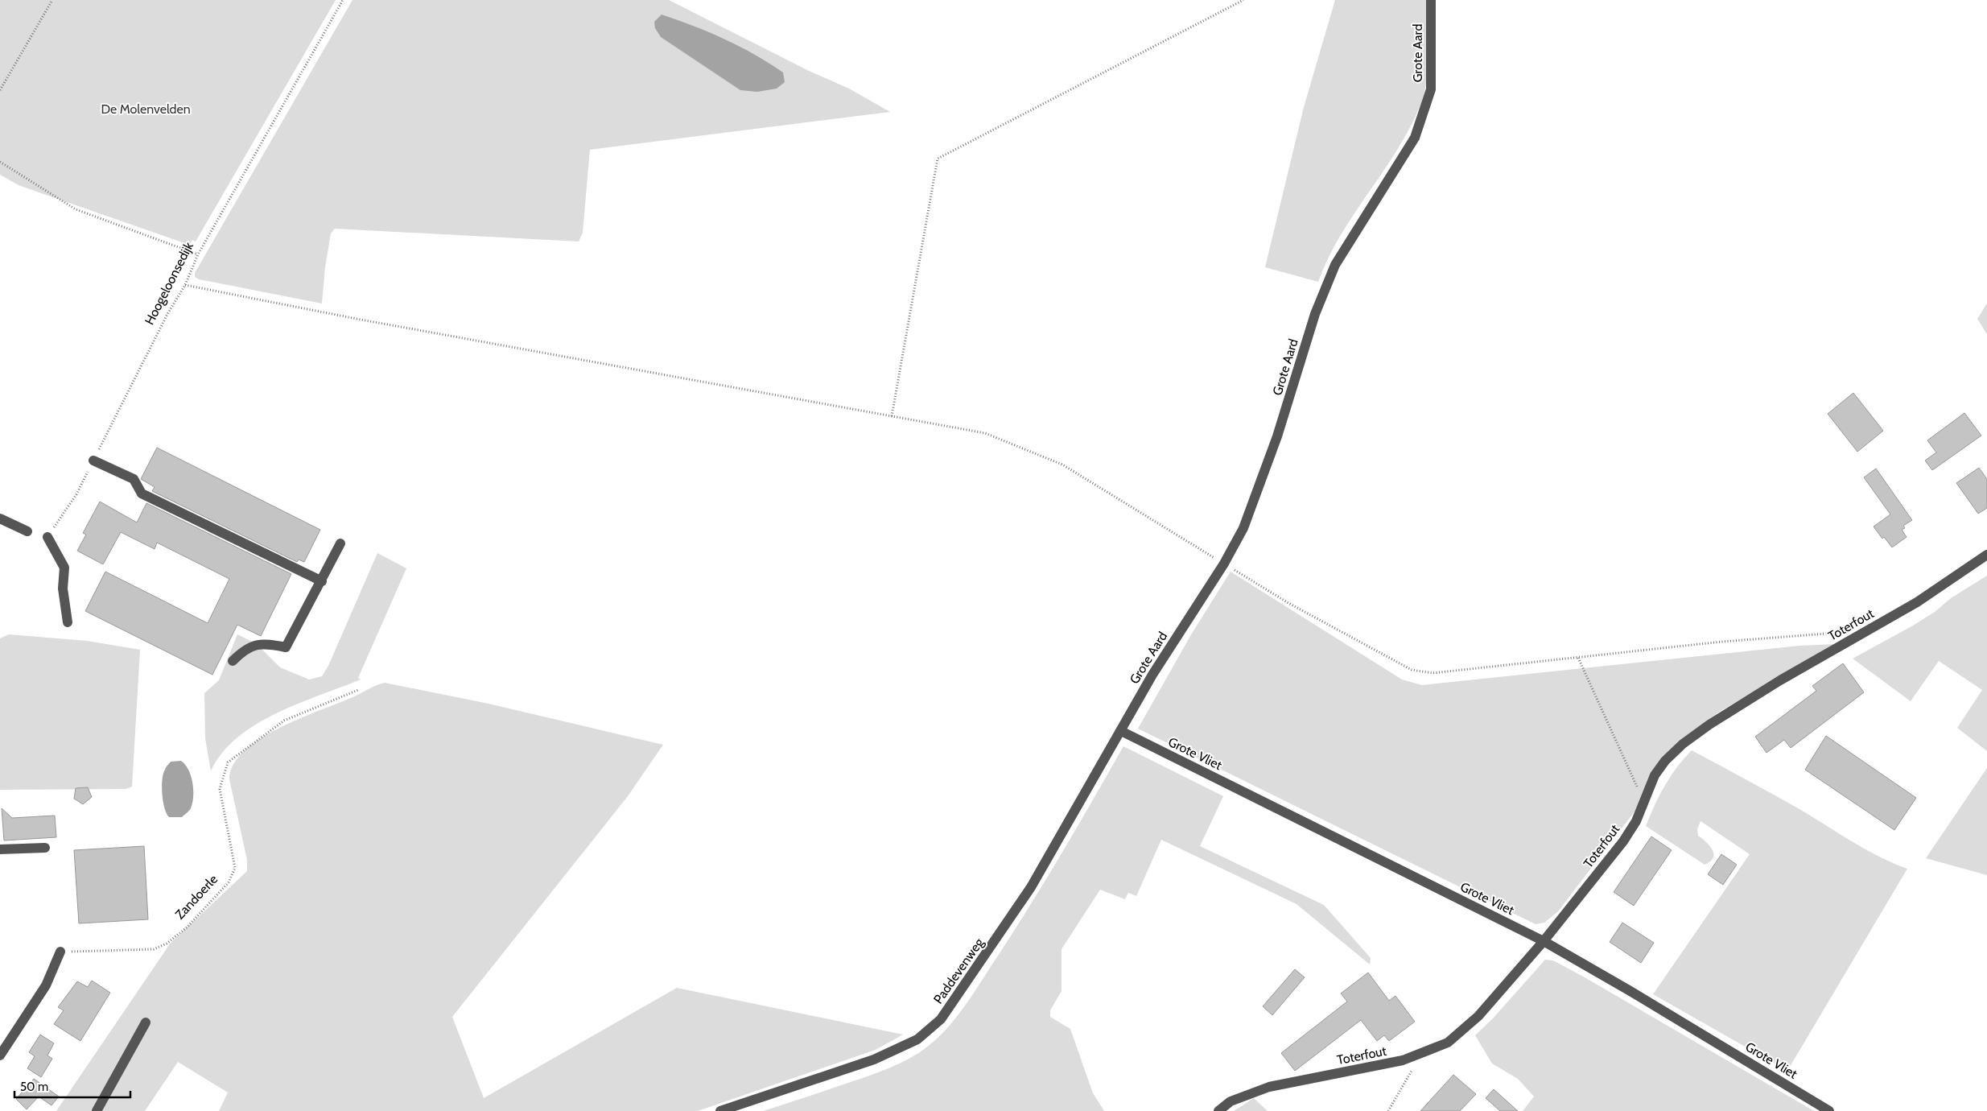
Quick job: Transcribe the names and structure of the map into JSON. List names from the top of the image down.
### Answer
{
  "streets": {
    "street": [
      "Grote Aard",
      "Toterfout",
      "Grote Vliet",
      "Paddevenweg"
    ],
    "path": ["Hoogeloonsedijk", "Zandoerle"]
  },
  "crossings": [
    ["Grote Aard", "Grote Vliet"],
    ["Grote Aard", "Paddevenweg"],
    ["Toterfout", "Grote Vliet"],
    ["Grote Vliet", "Paddevenweg"]
  ],
  "parks": ["De Molenvelden"],
  "scale_bar": "50 m"
}
